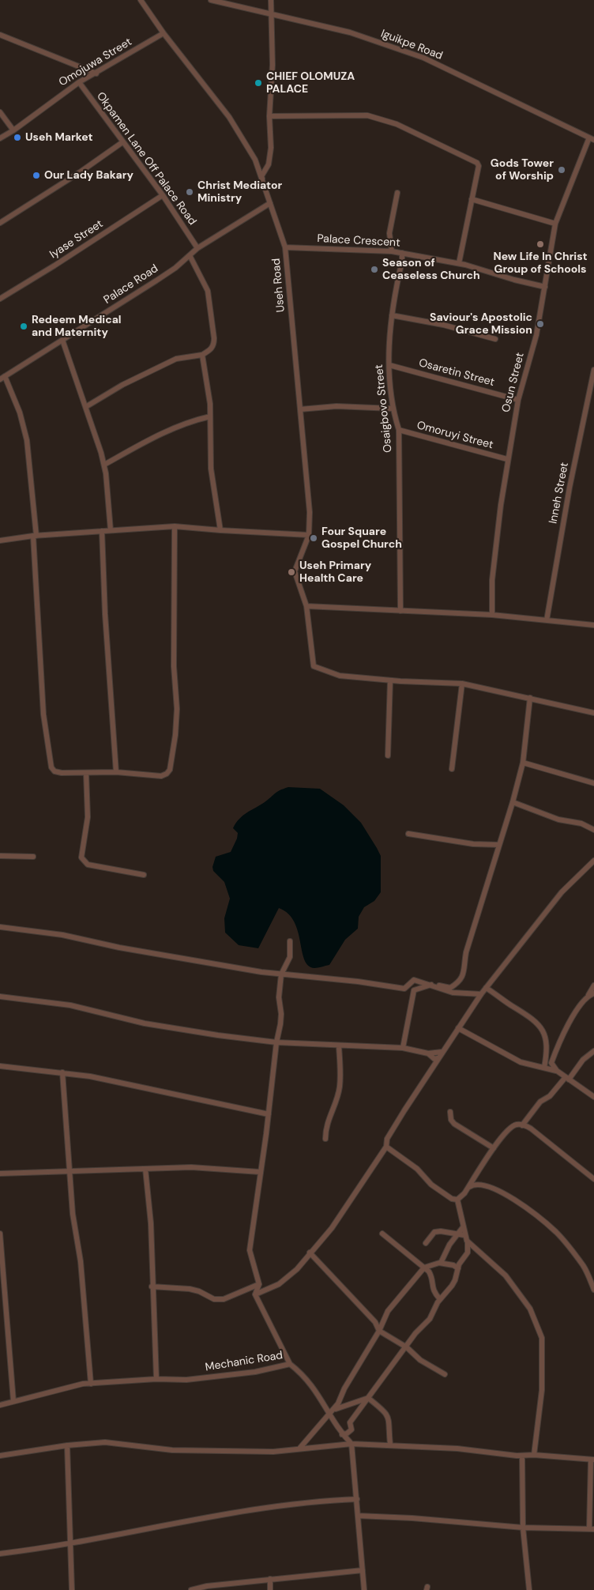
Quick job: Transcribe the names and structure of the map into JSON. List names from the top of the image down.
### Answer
{
  "streets": {
    "street": [
      "Iguikpe Road",
      "Omojuwa Street",
      "Okpamen Lane Off Palace Road",
      "Iyase Street",
      "Palace Crescent",
      "Palace Road",
      "Useh Road",
      "Osaretin Street",
      "Osun Street",
      "Osaigbovo Street",
      "Omoruyi Street",
      "Inneh Street",
      "Mechanic Road"
    ]
  },
  "crossings": [
    ["Iguikpe Road", "Osun Street"],
    ["Omojuwa Street", "Okpamen Lane Off Palace Road"],
    ["Omojuwa Street", "Useh Road"],
    ["Okpamen Lane Off Palace Road", "Iyase Street"],
    ["Okpamen Lane Off Palace Road", "Palace Road"],
    ["Palace Crescent", "Useh Road"],
    ["Palace Crescent", "Osun Street"],
    ["Palace Crescent", "Osaigbovo Street"],
    ["Palace Road", "Useh Road"],
    ["Osaretin Street", "Osun Street"],
    ["Osaretin Street", "Osaigbovo Street"],
    ["Osun Street", "Omoruyi Street"],
    ["Osaigbovo Street", "Omoruyi Street"]
  ],
  "places": [
    "CHIEF OLOMUZA PALACE",
    "Useh Market",
    "Gods Tower of Worship",
    "Our Lady Bakary",
    "Christ Mediator Ministry",
    "New Life In Christ Group of Schools",
    "Season of Ceaseless Church",
    "Saviour's Apostolic Grace Mission",
    "Redeem Medical and Maternity",
    "Four Square Gospel Church",
    "Useh Primary Health Care"
  ]
}
